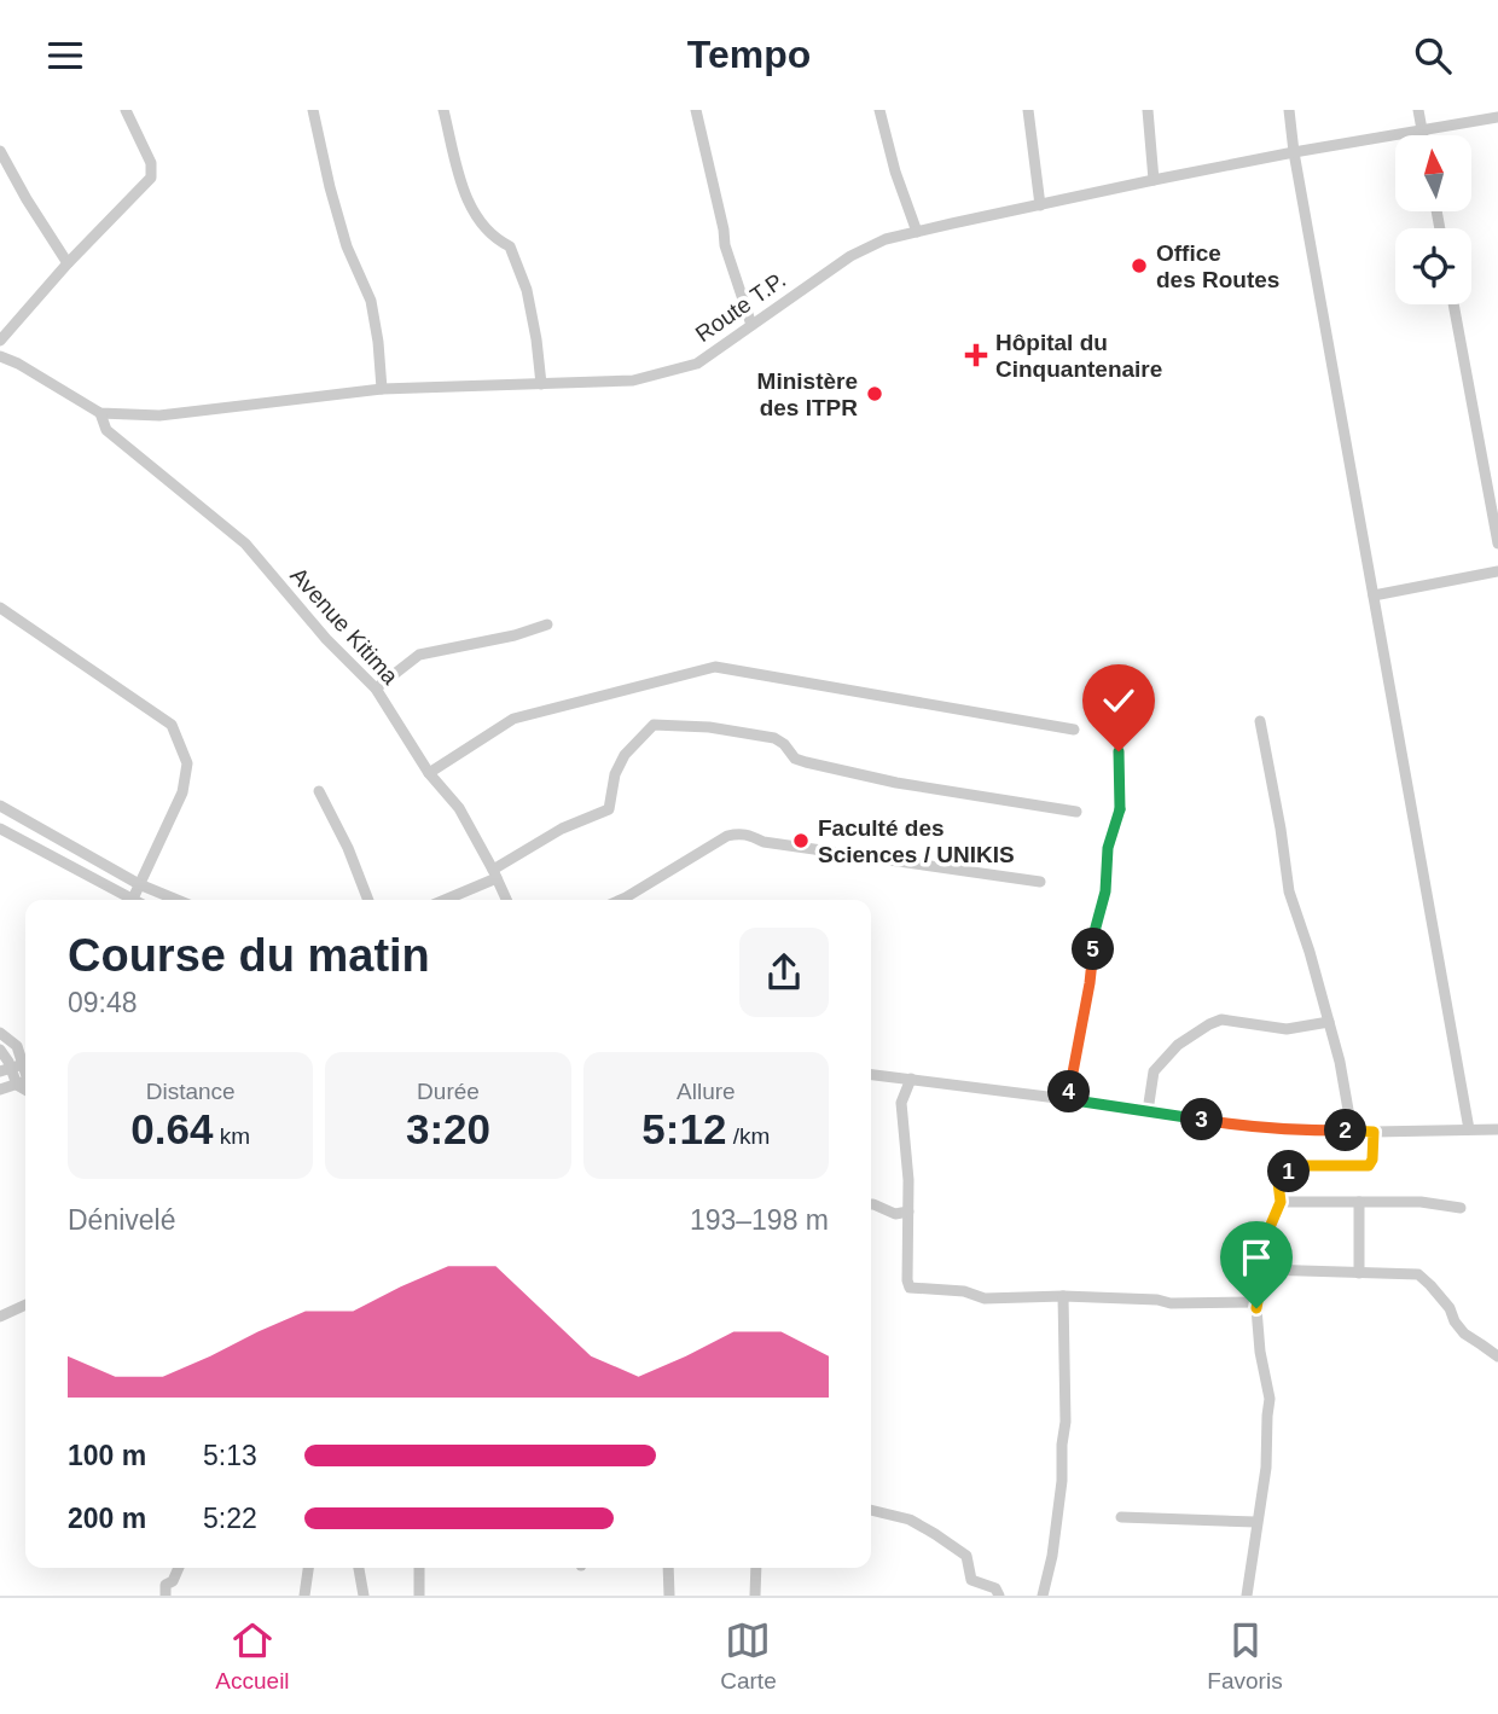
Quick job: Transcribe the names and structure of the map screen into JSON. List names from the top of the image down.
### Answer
{
  "streets": {
    "street": ["Route T.P.", "Avenue Kitima"]
  },
  "crossings": [
    ["Route T.P.", "Avenue Kitima"]
  ],
  "places": {
    "other": ["Office des Routes", "Ministère des ITPR", "Faculté des Sciences / UNIKIS"],
    "health": ["Hôpital du Cinquantenaire"]
  },
  "north": "top",
  "page": {
    "header": "Tempo",
    "heading": ["Course du matin", "09:48"],
    "pins": [
      "5",
      "4",
      "3",
      "2",
      "1"
    ],
    "stats": [
      ["Distance", "0.64 km"],
      ["Durée", "3:20"],
      ["Allure", "5:12 /km"]
    ],
    "chart": ["Dénivelé", "193–198 m"],
    "list": [
      {
        "name": "100 m",
        "note": "5:13"
      },
      {
        "name": "200 m",
        "note": "5:22"
      }
    ],
    "tabs": ["Accueil", "Carte", "Favoris"]
  }
}
